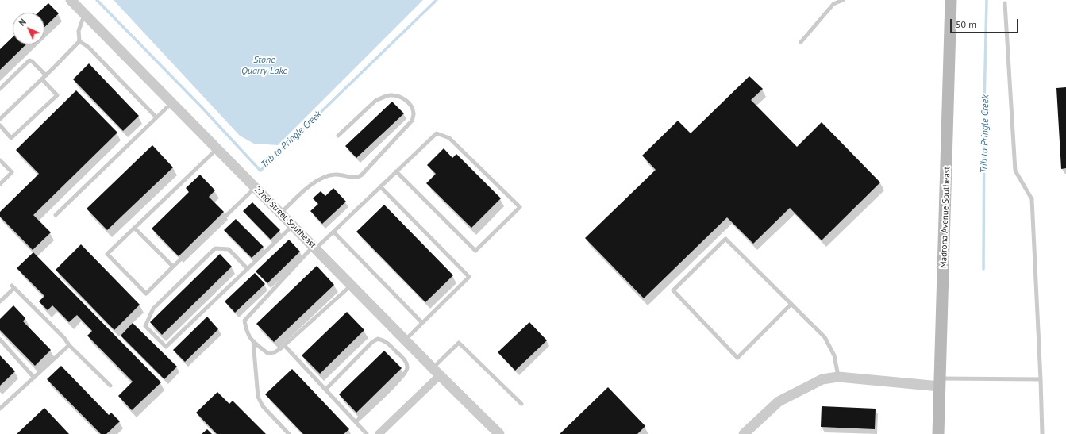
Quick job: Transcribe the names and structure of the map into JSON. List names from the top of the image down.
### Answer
{
  "streets": {
    "main road": ["Madrona Avenue Southeast"],
    "street": ["22nd Street Southeast"]
  },
  "water": ["Stone Quarry Lake", "Trib to Pringle Creek"],
  "scale_bar": "50 m",
  "north": "top left"
}
